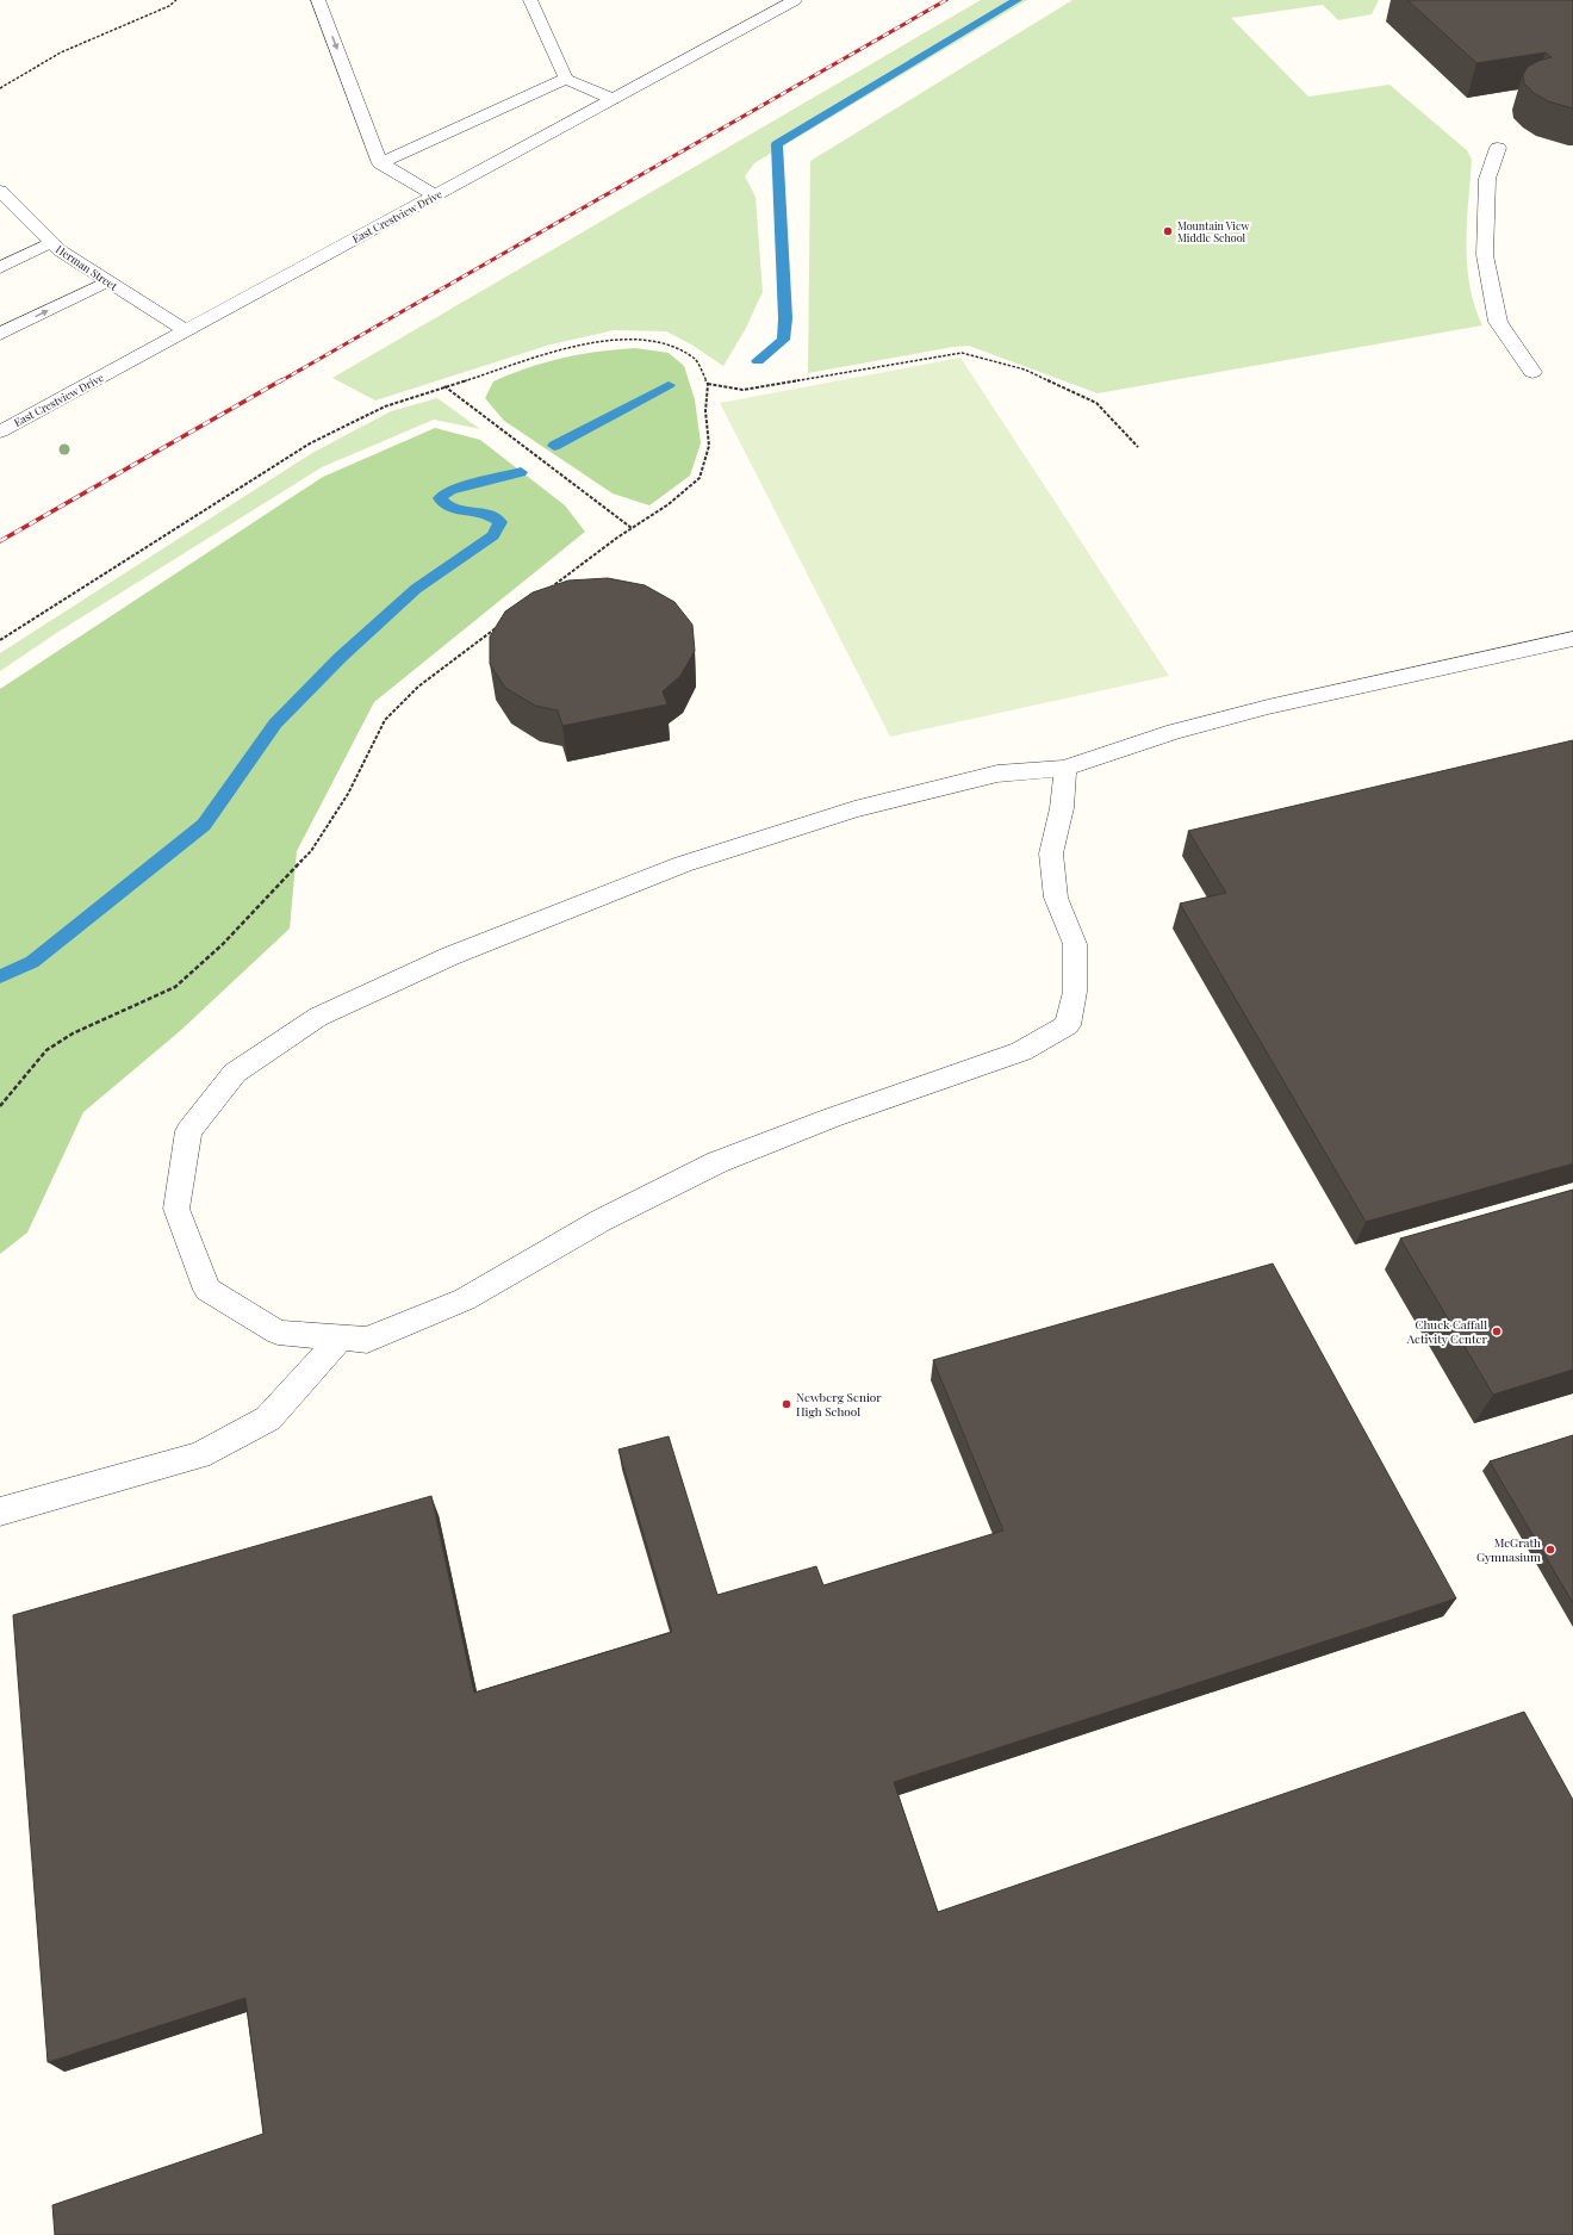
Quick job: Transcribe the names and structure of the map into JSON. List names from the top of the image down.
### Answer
{
  "streets": {
    "street": ["East Crestview Drive", "Herman Street"]
  },
  "crossings": [
    ["East Crestview Drive", "Herman Street"]
  ],
  "places": [
    "Mountain View Middle School",
    "Chuck Caffall Activity Center",
    "Newberg Senior High School",
    "McGrath Gymnasium"
  ]
}
